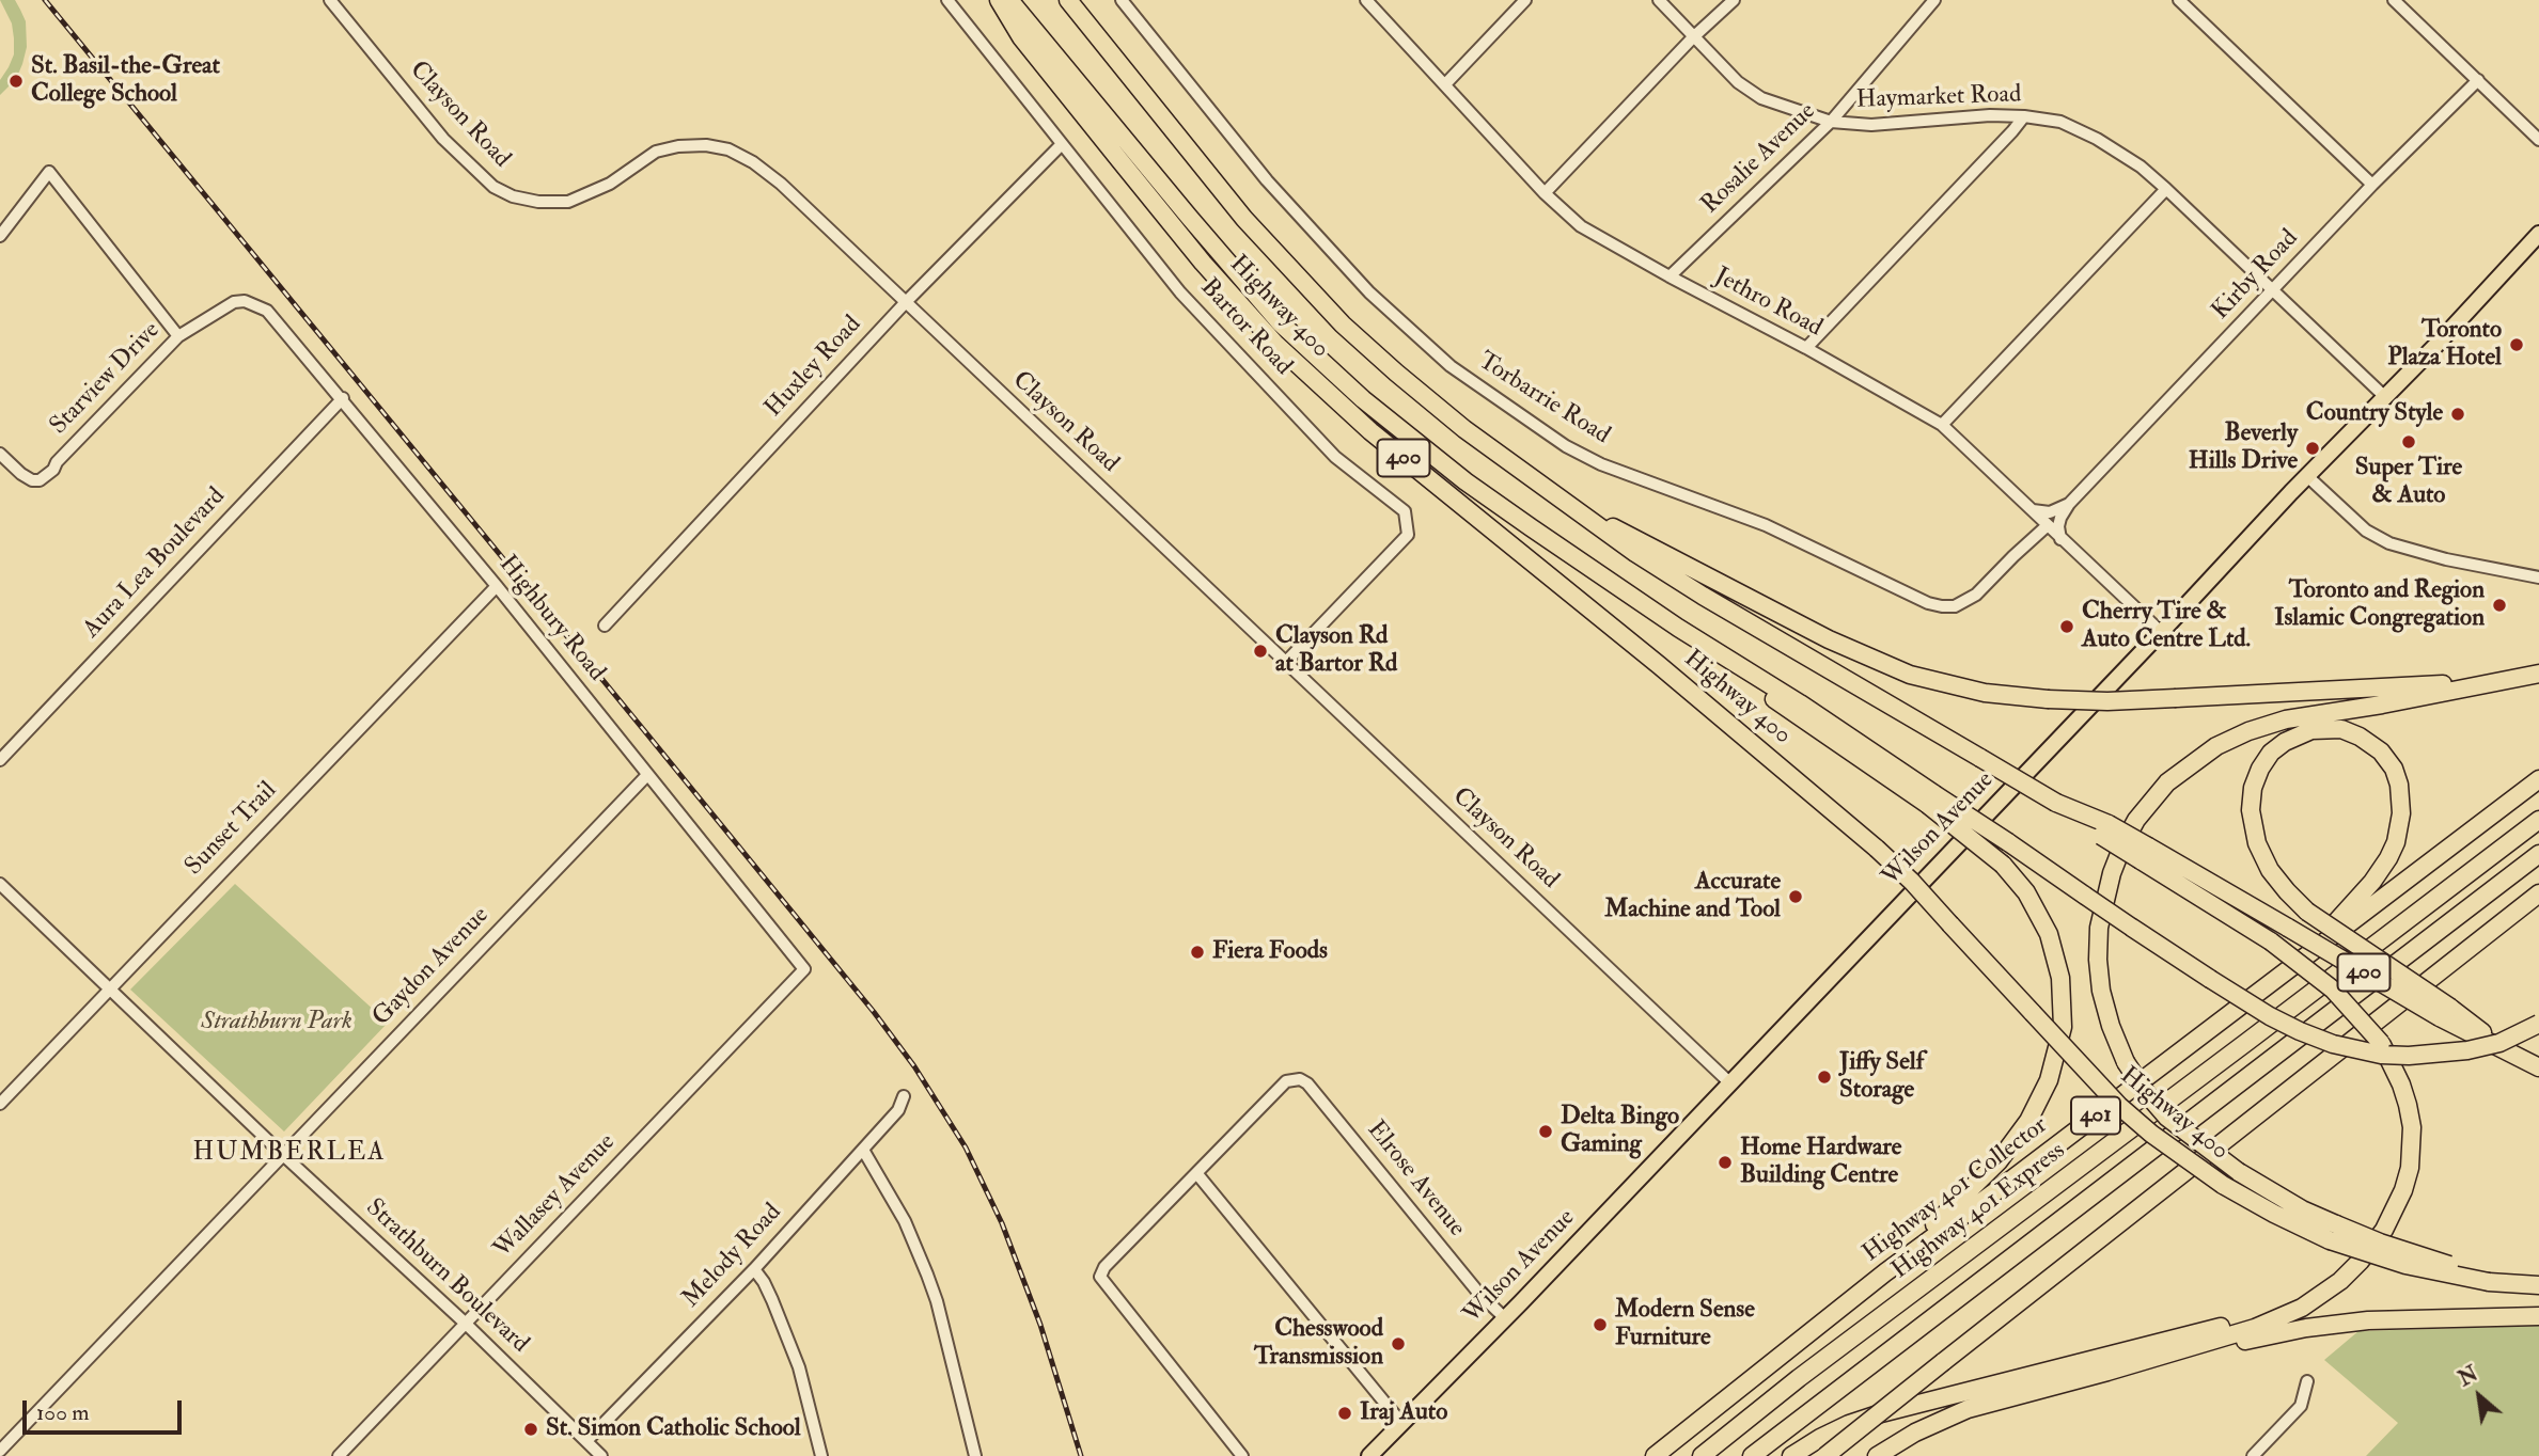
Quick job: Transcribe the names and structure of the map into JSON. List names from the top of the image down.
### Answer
{
  "streets": {
    "highway": [
      "Highway 400",
      "400",
      "401",
      "Highway 401 Collector",
      "Highway 401 Express"
    ],
    "main road": ["Wilson Avenue"],
    "street": [
      "Haymarket Road",
      "Clayson Road",
      "Rosalie Avenue",
      "Kirby Road",
      "Jethro Road",
      "Bartor Road",
      "Huxley Road",
      "Starview Drive",
      "Torbarrie Road",
      "Aura Lea Boulevard",
      "Highbury Road",
      "Sunset Trail",
      "Gaydon Avenue",
      "Elrose Avenue",
      "Wallasey Avenue",
      "Melody Road",
      "Strathburn Boulevard"
    ]
  },
  "crossings": [
    ["Haymarket Road", "Rosalie Avenue"],
    ["Haymarket Road", "Kirby Road"],
    ["Haymarket Road", "Wilson Avenue"],
    ["Clayson Road", "Bartor Road"],
    ["Clayson Road", "Huxley Road"],
    ["Clayson Road", "Wilson Avenue"],
    ["Rosalie Avenue", "Jethro Road"],
    ["Kirby Road", "Jethro Road"],
    ["Jethro Road", "Torbarrie Road"],
    ["Jethro Road", "Wilson Avenue"],
    ["Highway 400", "400"],
    ["Bartor Road", "Huxley Road"],
    ["Starview Drive", "Highbury Road"],
    ["Aura Lea Boulevard", "Highbury Road"],
    ["Highbury Road", "Sunset Trail"],
    ["Highbury Road", "Gaydon Avenue"],
    ["Highbury Road", "Wallasey Avenue"],
    ["Sunset Trail", "Strathburn Boulevard"],
    ["Wilson Avenue", "Elrose Avenue"],
    ["Gaydon Avenue", "Strathburn Boulevard"],
    ["Wallasey Avenue", "Strathburn Boulevard"],
    ["Melody Road", "Strathburn Boulevard"]
  ],
  "districts": ["HUMBERLEA"],
  "parks": ["Strathburn Park"],
  "places": [
    "St. Basil-the-Great College School",
    "Toronto Plaza Hotel",
    "Country Style",
    "Super Tire & Auto",
    "Beverly Hills Drive",
    "Toronto and Region Islamic Congregation",
    "Cherry Tire & Auto Centre Ltd.",
    "Clayson Rd at Bartor Rd",
    "Accurate Machine and Tool",
    "Fiera Foods",
    "Jiffy Self Storage",
    "Delta Bingo Gaming",
    "Home Hardware Building Centre",
    "Modern Sense Furniture",
    "Chesswood Transmission",
    "Iraj Auto",
    "St. Simon Catholic School"
  ],
  "scale_bar": "100 m",
  "north": "top left"
}
